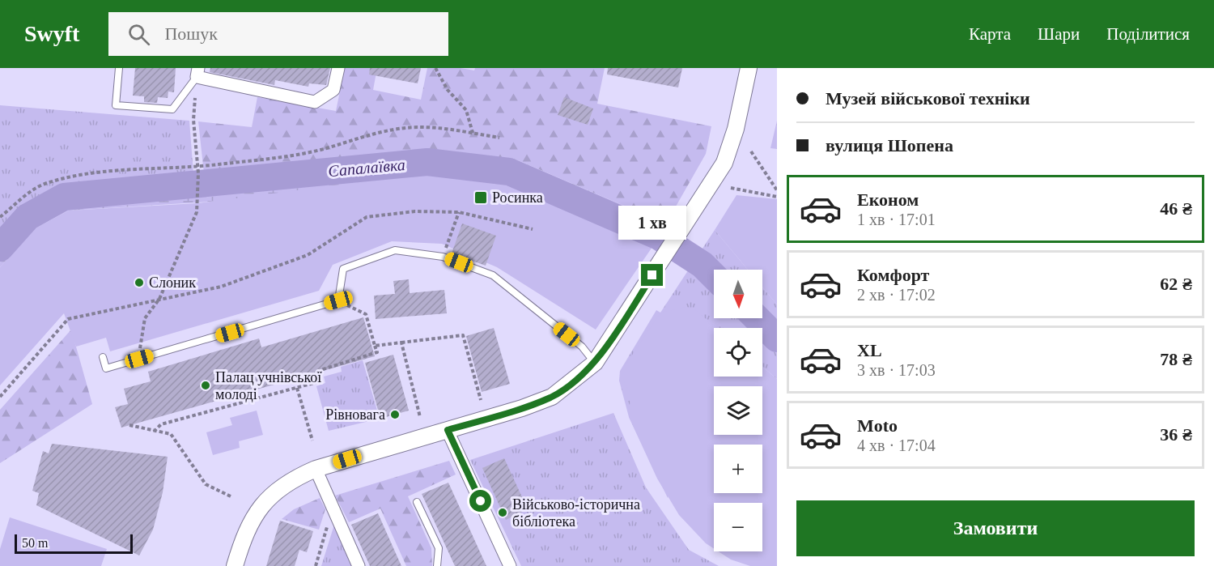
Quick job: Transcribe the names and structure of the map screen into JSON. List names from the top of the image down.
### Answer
{
  "water": ["Сапалаївка"],
  "places": {
    "transit": ["Росинка"],
    "other": [
      "Слоник",
      "Палац учнівської молоді",
      "Рівновага",
      "Військово-історична бібліотека"
    ]
  },
  "scale_bar": "50 m",
  "north": "bottom",
  "page": {
    "header": "Swyft",
    "search": "Пошук",
    "nav": ["Карта", "Шари", "Поділитися"],
    "banner": ["Музей військової техніки", "вулиця Шопена"],
    "list": [
      {
        "name": "Економ",
        "note": "1 хв · 17:01",
        "value": "46 ₴"
      },
      {
        "name": "Комфорт",
        "note": "2 хв · 17:02",
        "value": "62 ₴"
      },
      {
        "name": "XL",
        "note": "3 хв · 17:03",
        "value": "78 ₴"
      },
      {
        "name": "Moto",
        "note": "4 хв · 17:04",
        "value": "36 ₴"
      }
    ],
    "bubble": "1 хв",
    "map_buttons": ["+", "−"],
    "buttons": "Замовити",
    "scale": "50 m"
  }
}
